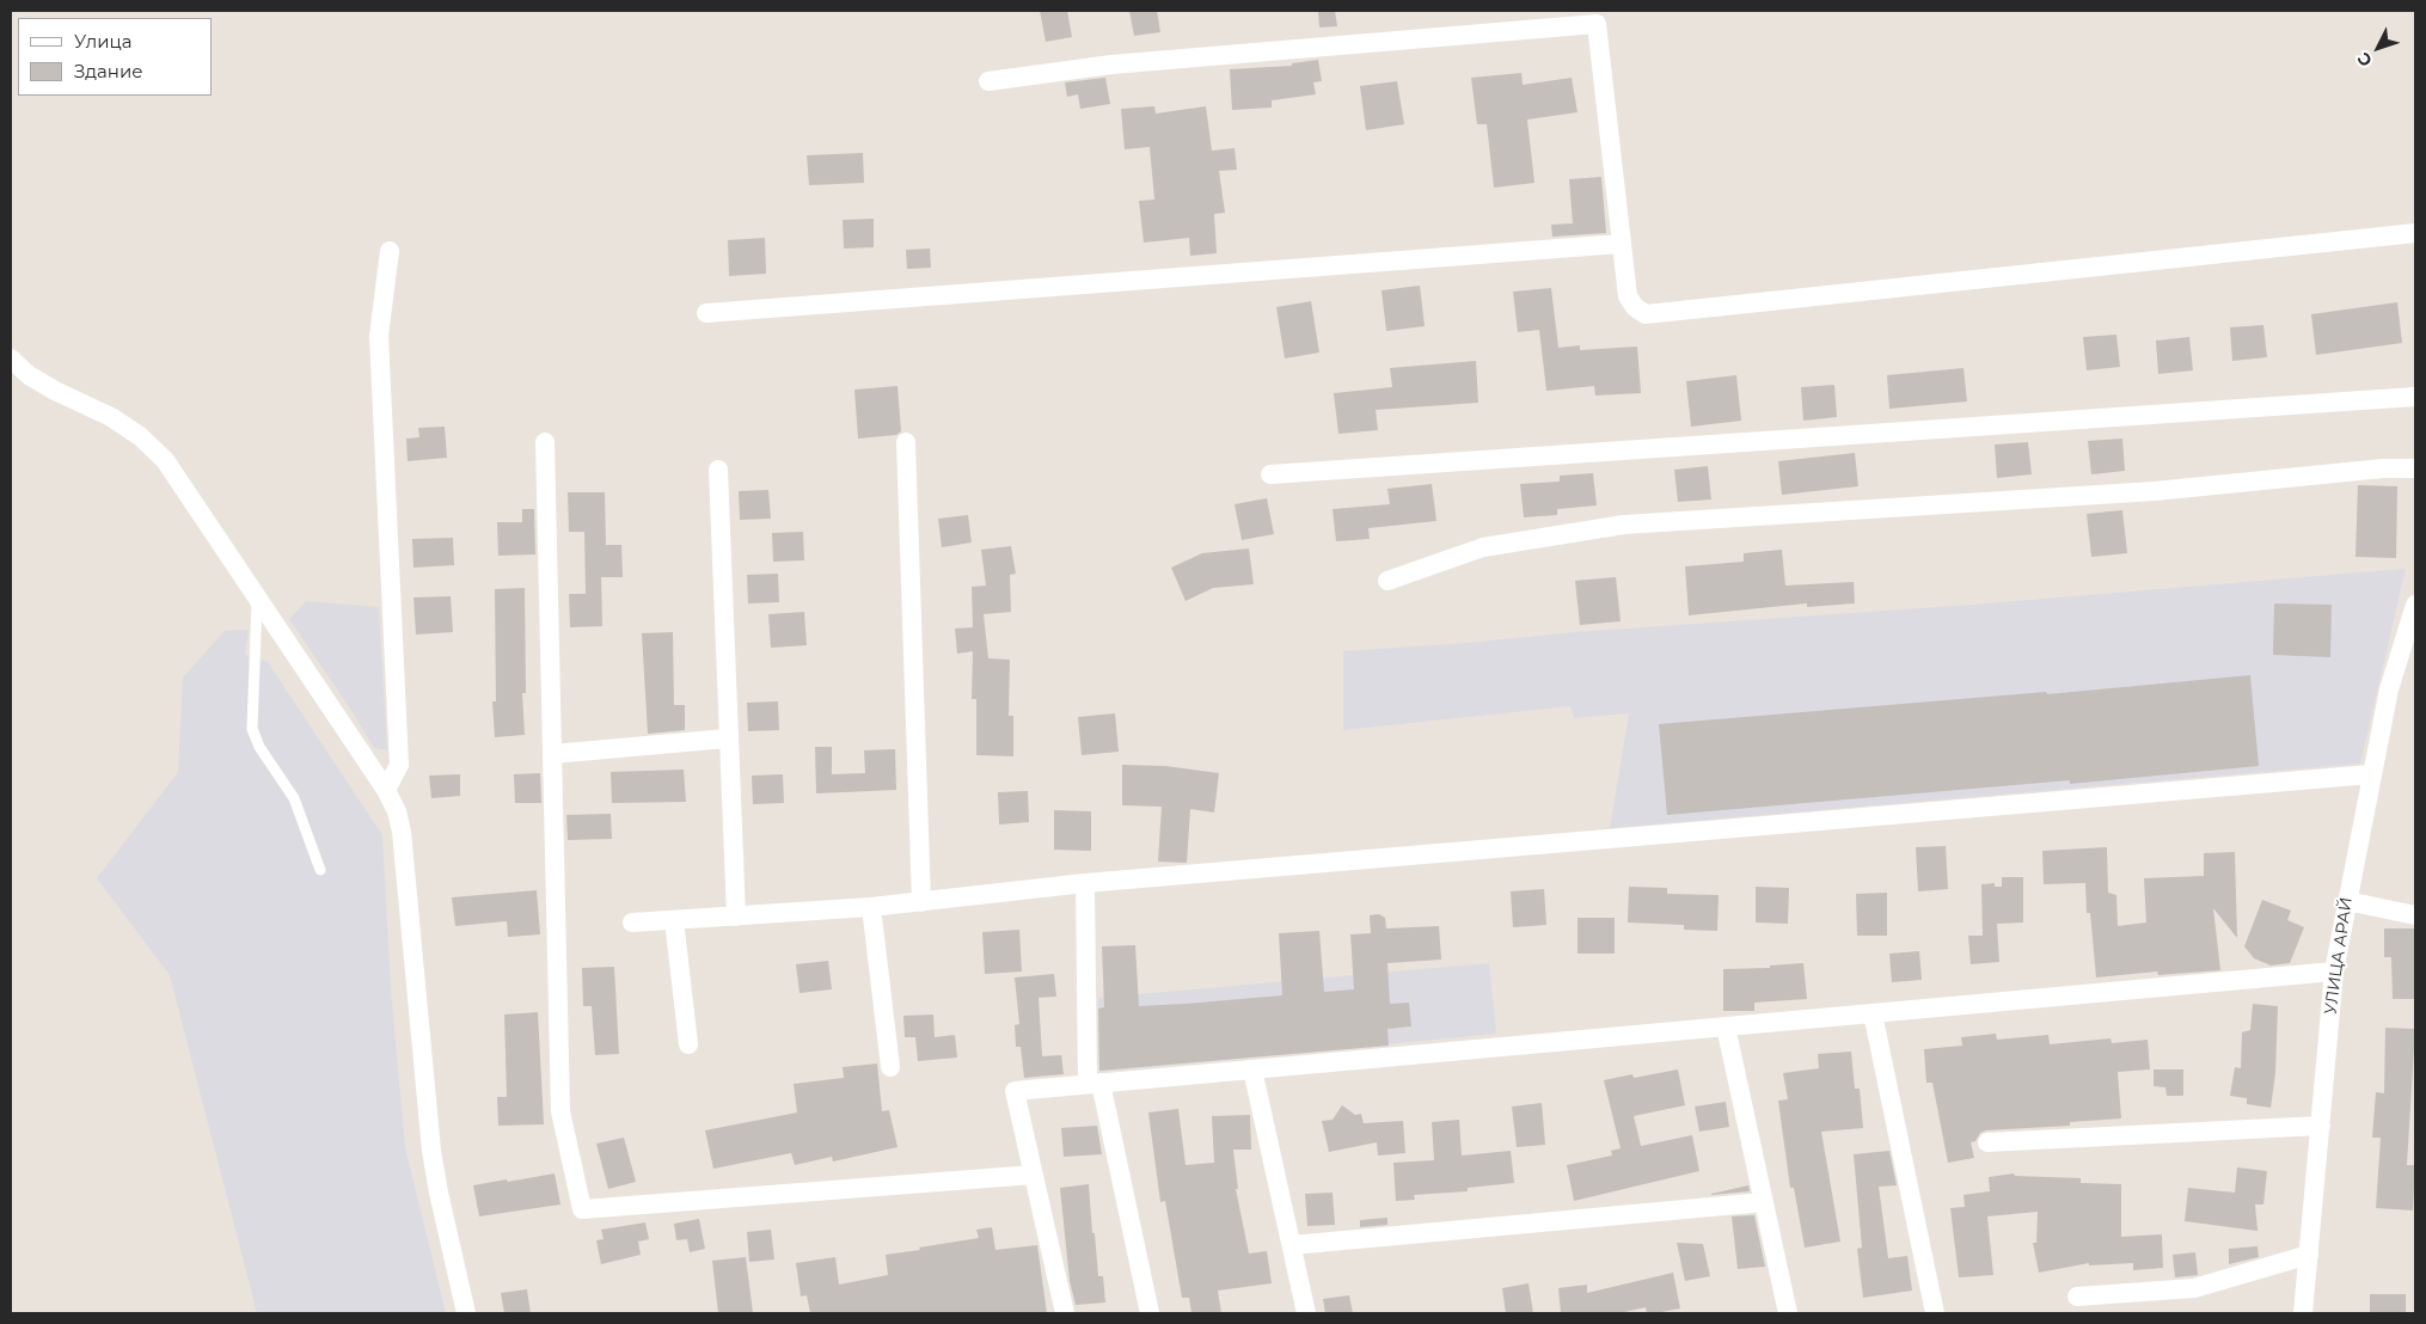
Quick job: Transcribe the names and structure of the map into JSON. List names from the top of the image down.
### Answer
{
  "streets": {
    "street": ["УЛИЦА АРАЙ"]
  },
  "legend": ["Улица", "Здание"],
  "north": "bottom left"
}
